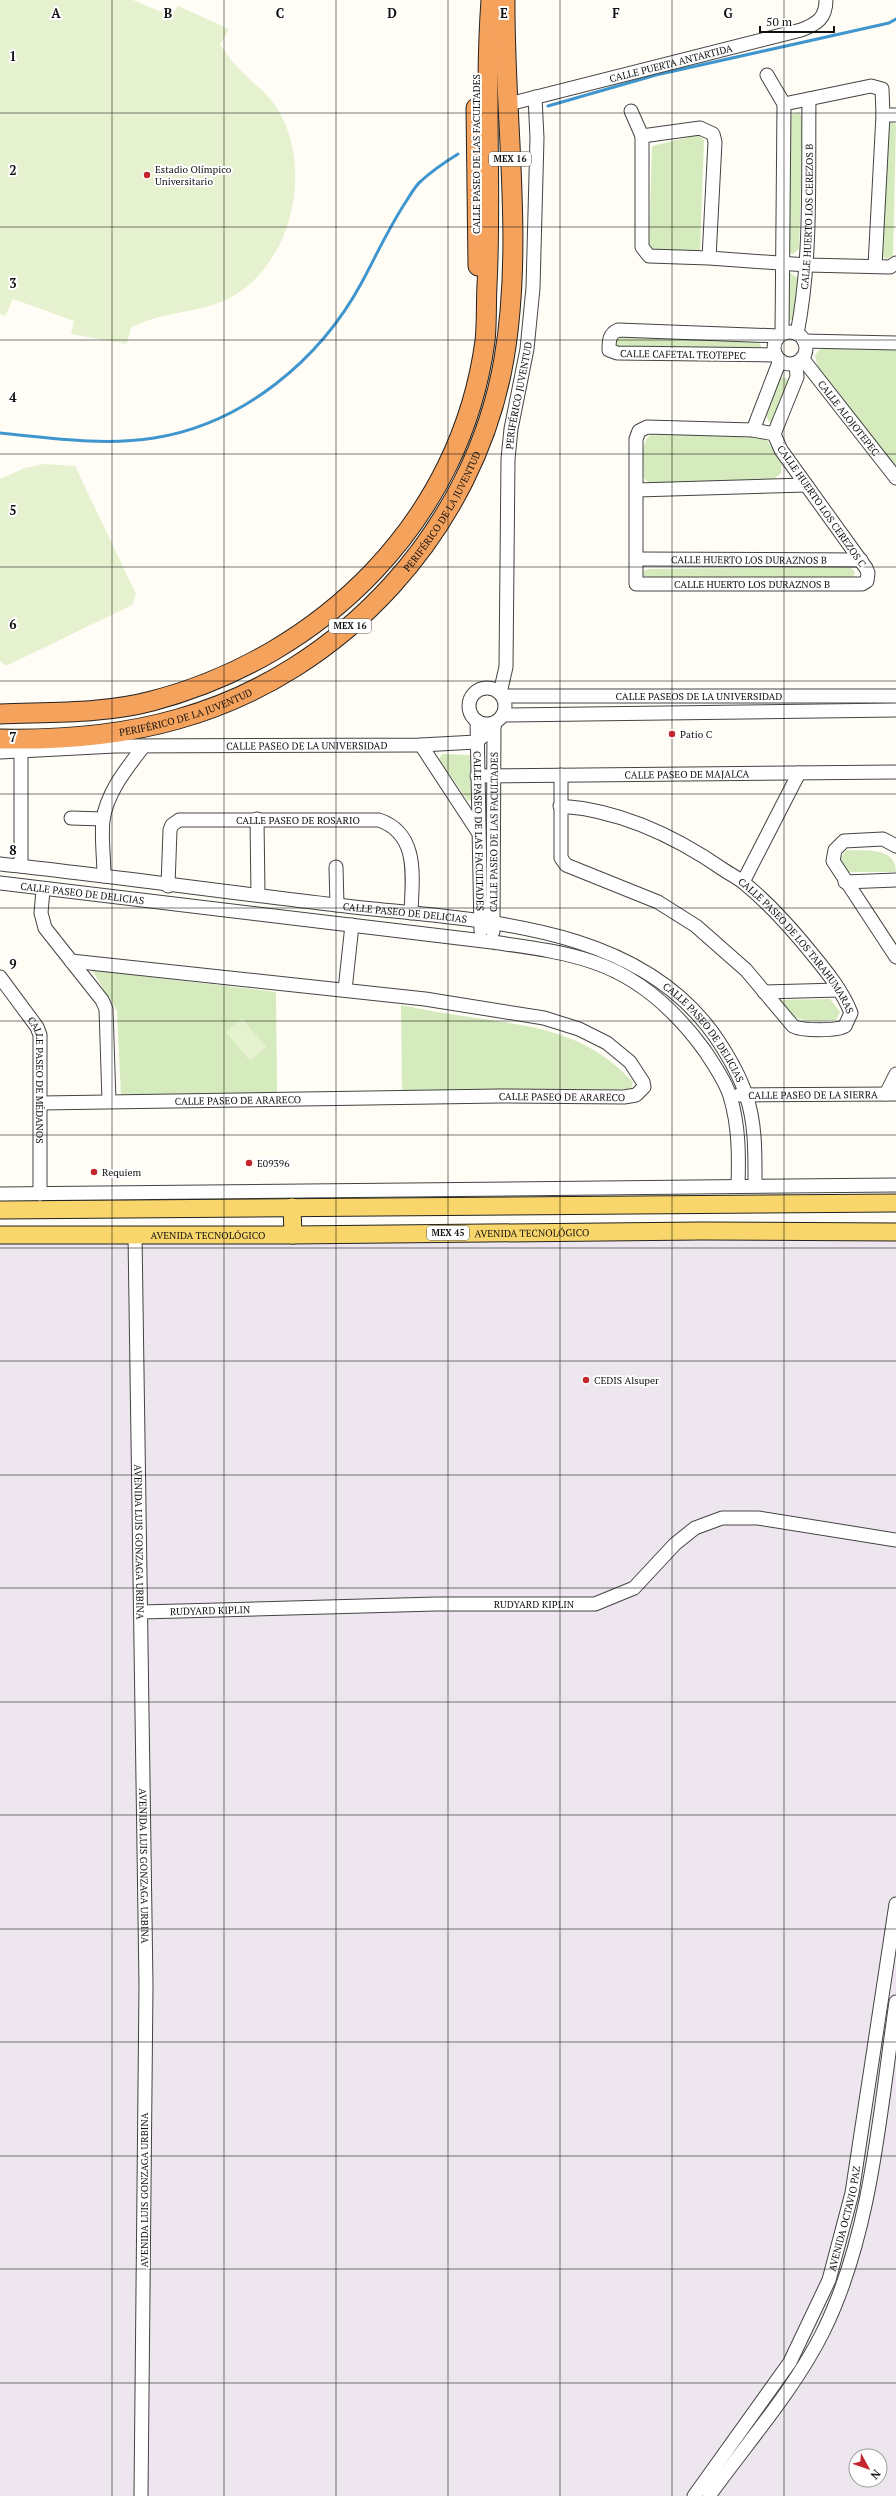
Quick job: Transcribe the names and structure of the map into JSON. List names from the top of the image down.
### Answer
{
  "streets": {
    "highway": ["CALLE PASEO DE LAS FACULTADES", "MEX 16", "PERIFÉRICO DE LA JUVENTUD"],
    "main road": ["AVENIDA TECNOLÓGICO", "MEX 45"],
    "street": [
      "CALLE PUERTA ANTARTIDA",
      "CALLE HUERTO LOS CEREZOS B",
      "CALLE CAFETAL TEOTEPEC",
      "PERIFÉRICO JUVENTUD",
      "CALLE ALOJOTEPEC",
      "CALLE HUERTO LOS CEREZOS C",
      "CALLE HUERTO LOS DURAZNOS B",
      "CALLE PASEOS DE LA UNIVERSIDAD",
      "CALLE PASEO DE LA UNIVERSIDAD",
      "CALLE PASEO DE MAJALCA",
      "CALLE PASEO DE ROSARIO",
      "CALLE PASEO DE DELICIAS",
      "CALLE PASEO DE LOS TARAHUMARAS",
      "CALLE PASEO DE MÉDANOS",
      "CALLE PASEO DE LA SIERRA",
      "CALLE PASEO DE ARARECO",
      "AVENIDA LUIS GONZAGA URBINA",
      "RUDYARD KIPLIN",
      "AVENIDA OCTAVIO PAZ"
    ]
  },
  "crossings": [
    ["CALLE PUERTA ANTARTIDA", "PERIFÉRICO JUVENTUD"],
    ["CALLE PUERTA ANTARTIDA", "PERIFÉRICO DE LA JUVENTUD"],
    ["CALLE PASEO DE LAS FACULTADES", "PERIFÉRICO JUVENTUD"],
    ["CALLE PASEO DE LAS FACULTADES", "PERIFÉRICO DE LA JUVENTUD"],
    ["CALLE PASEO DE LAS FACULTADES", "CALLE PASEOS DE LA UNIVERSIDAD"],
    ["CALLE PASEO DE LAS FACULTADES", "CALLE PASEO DE LA UNIVERSIDAD"],
    ["CALLE PASEO DE LAS FACULTADES", "CALLE PASEO DE MAJALCA"],
    ["CALLE PASEO DE LAS FACULTADES", "CALLE PASEO DE DELICIAS"],
    ["CALLE HUERTO LOS CEREZOS B", "CALLE CAFETAL TEOTEPEC"],
    ["CALLE HUERTO LOS CEREZOS B", "CALLE ALOJOTEPEC"],
    ["CALLE HUERTO LOS CEREZOS B", "CALLE HUERTO LOS CEREZOS C"],
    ["CALLE CAFETAL TEOTEPEC", "CALLE ALOJOTEPEC"],
    ["CALLE CAFETAL TEOTEPEC", "CALLE HUERTO LOS CEREZOS C"],
    ["PERIFÉRICO JUVENTUD", "CALLE PASEOS DE LA UNIVERSIDAD"],
    ["CALLE ALOJOTEPEC", "CALLE HUERTO LOS CEREZOS C"],
    ["CALLE HUERTO LOS CEREZOS C", "CALLE HUERTO LOS DURAZNOS B"],
    ["CALLE PASEO DE MAJALCA", "CALLE PASEO DE LOS TARAHUMARAS"],
    ["CALLE PASEO DE ROSARIO", "CALLE PASEO DE DELICIAS"],
    ["CALLE PASEO DE DELICIAS", "CALLE PASEO DE LA SIERRA"],
    ["CALLE PASEO DE MÉDANOS", "CALLE PASEO DE ARARECO"],
    ["AVENIDA TECNOLÓGICO", "AVENIDA LUIS GONZAGA URBINA"],
    ["AVENIDA LUIS GONZAGA URBINA", "RUDYARD KIPLIN"]
  ],
  "places": [
    "Estadio Olímpico Universitario",
    "Patio C",
    "E09396",
    "Requiem",
    "CEDIS Alsuper"
  ],
  "scale_bar": "50 m",
  "north": "bottom right",
  "grid": {
    "columns": [
      "A",
      "B",
      "C",
      "D",
      "E",
      "F",
      "G"
    ],
    "rows": [
      "1",
      "2",
      "3",
      "4",
      "5",
      "6",
      "7",
      "8",
      "9"
    ]
  }
}
